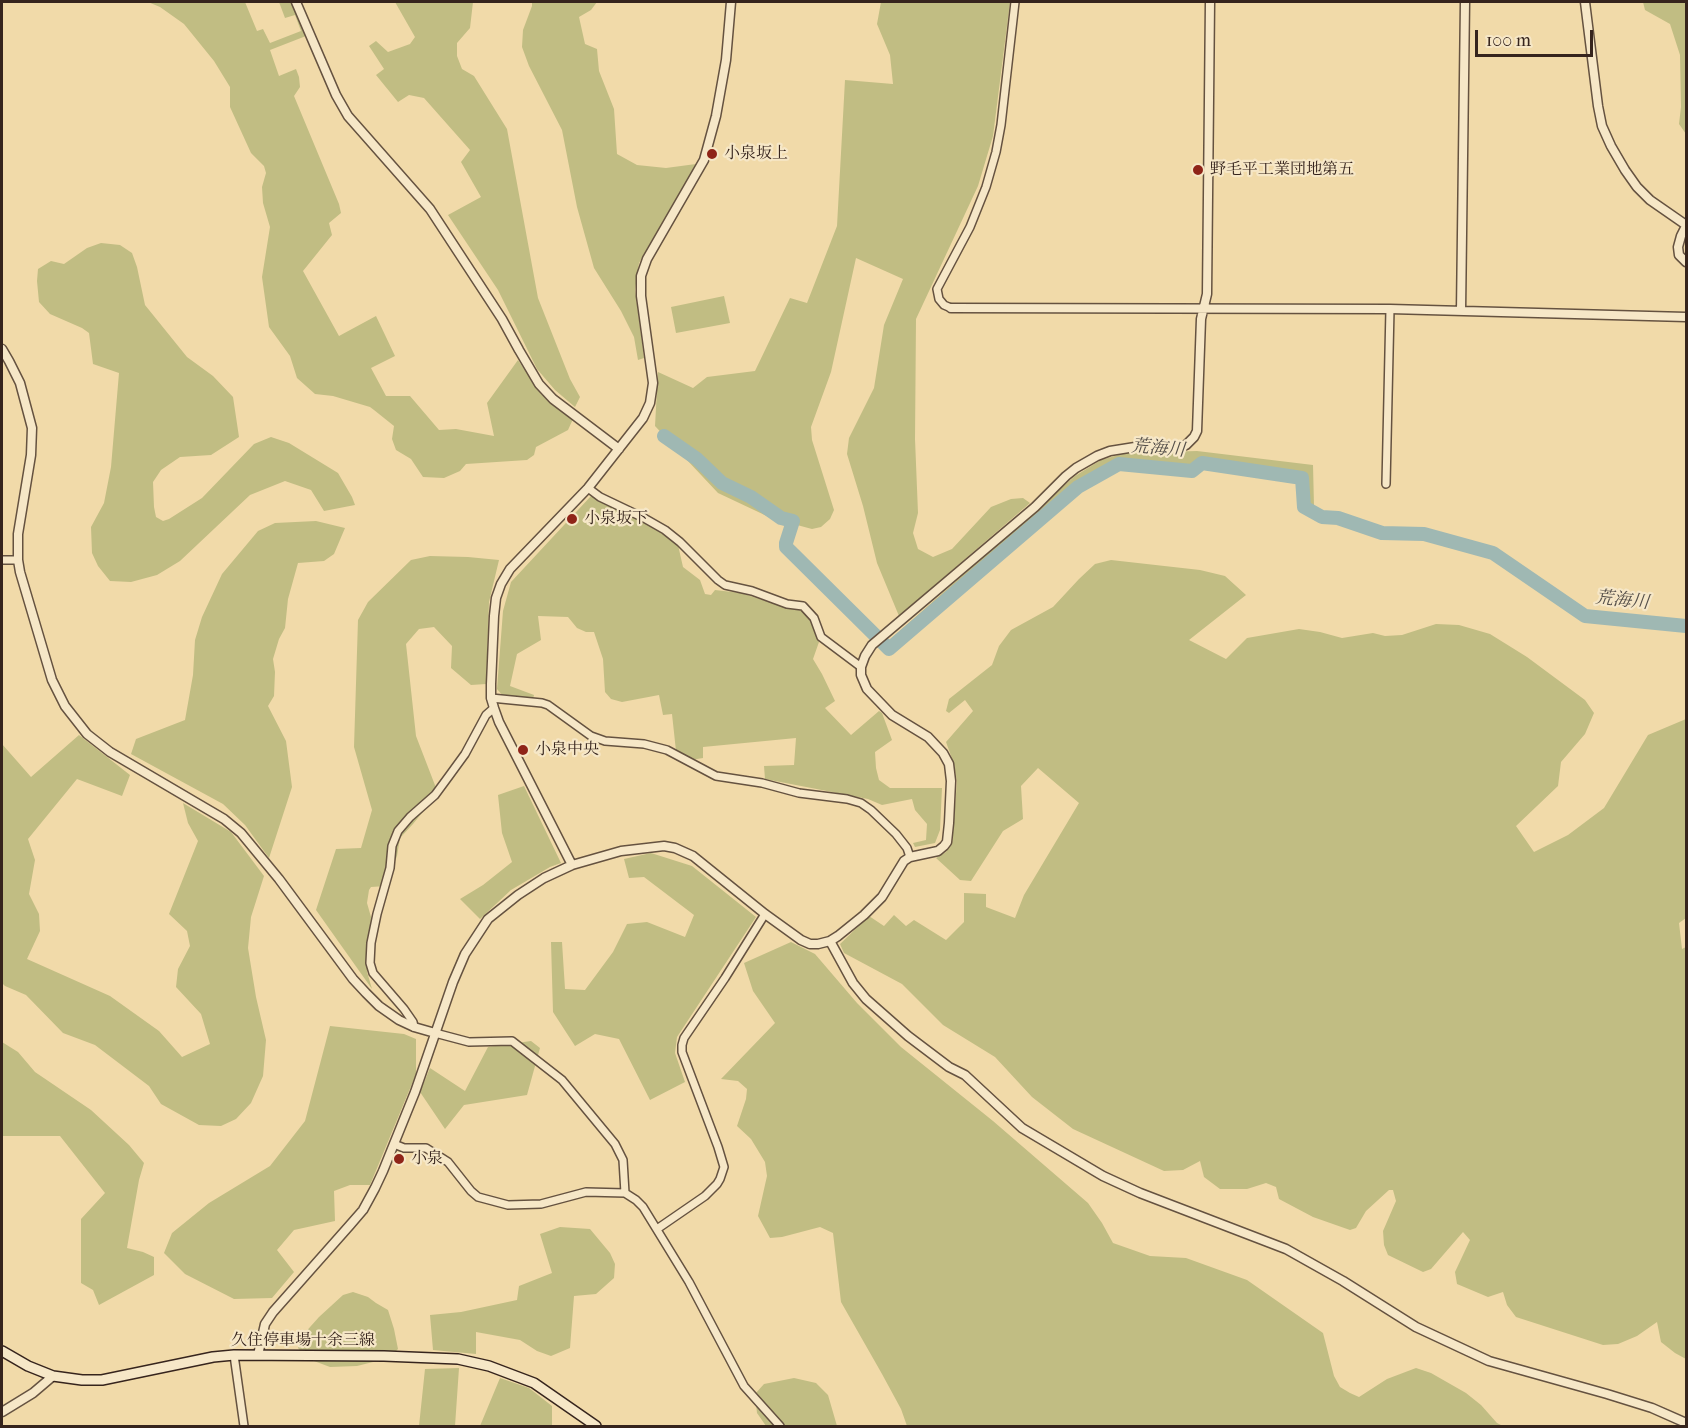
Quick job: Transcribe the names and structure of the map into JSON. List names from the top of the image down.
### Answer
{
  "streets": {
    "main road": ["久住停車場十余三線"]
  },
  "water": ["荒海川"],
  "places": [
    "小泉坂上",
    "野毛平工業団地第五",
    "小泉坂下",
    "小泉中央",
    "小泉"
  ],
  "scale_bar": "100 m"
}
